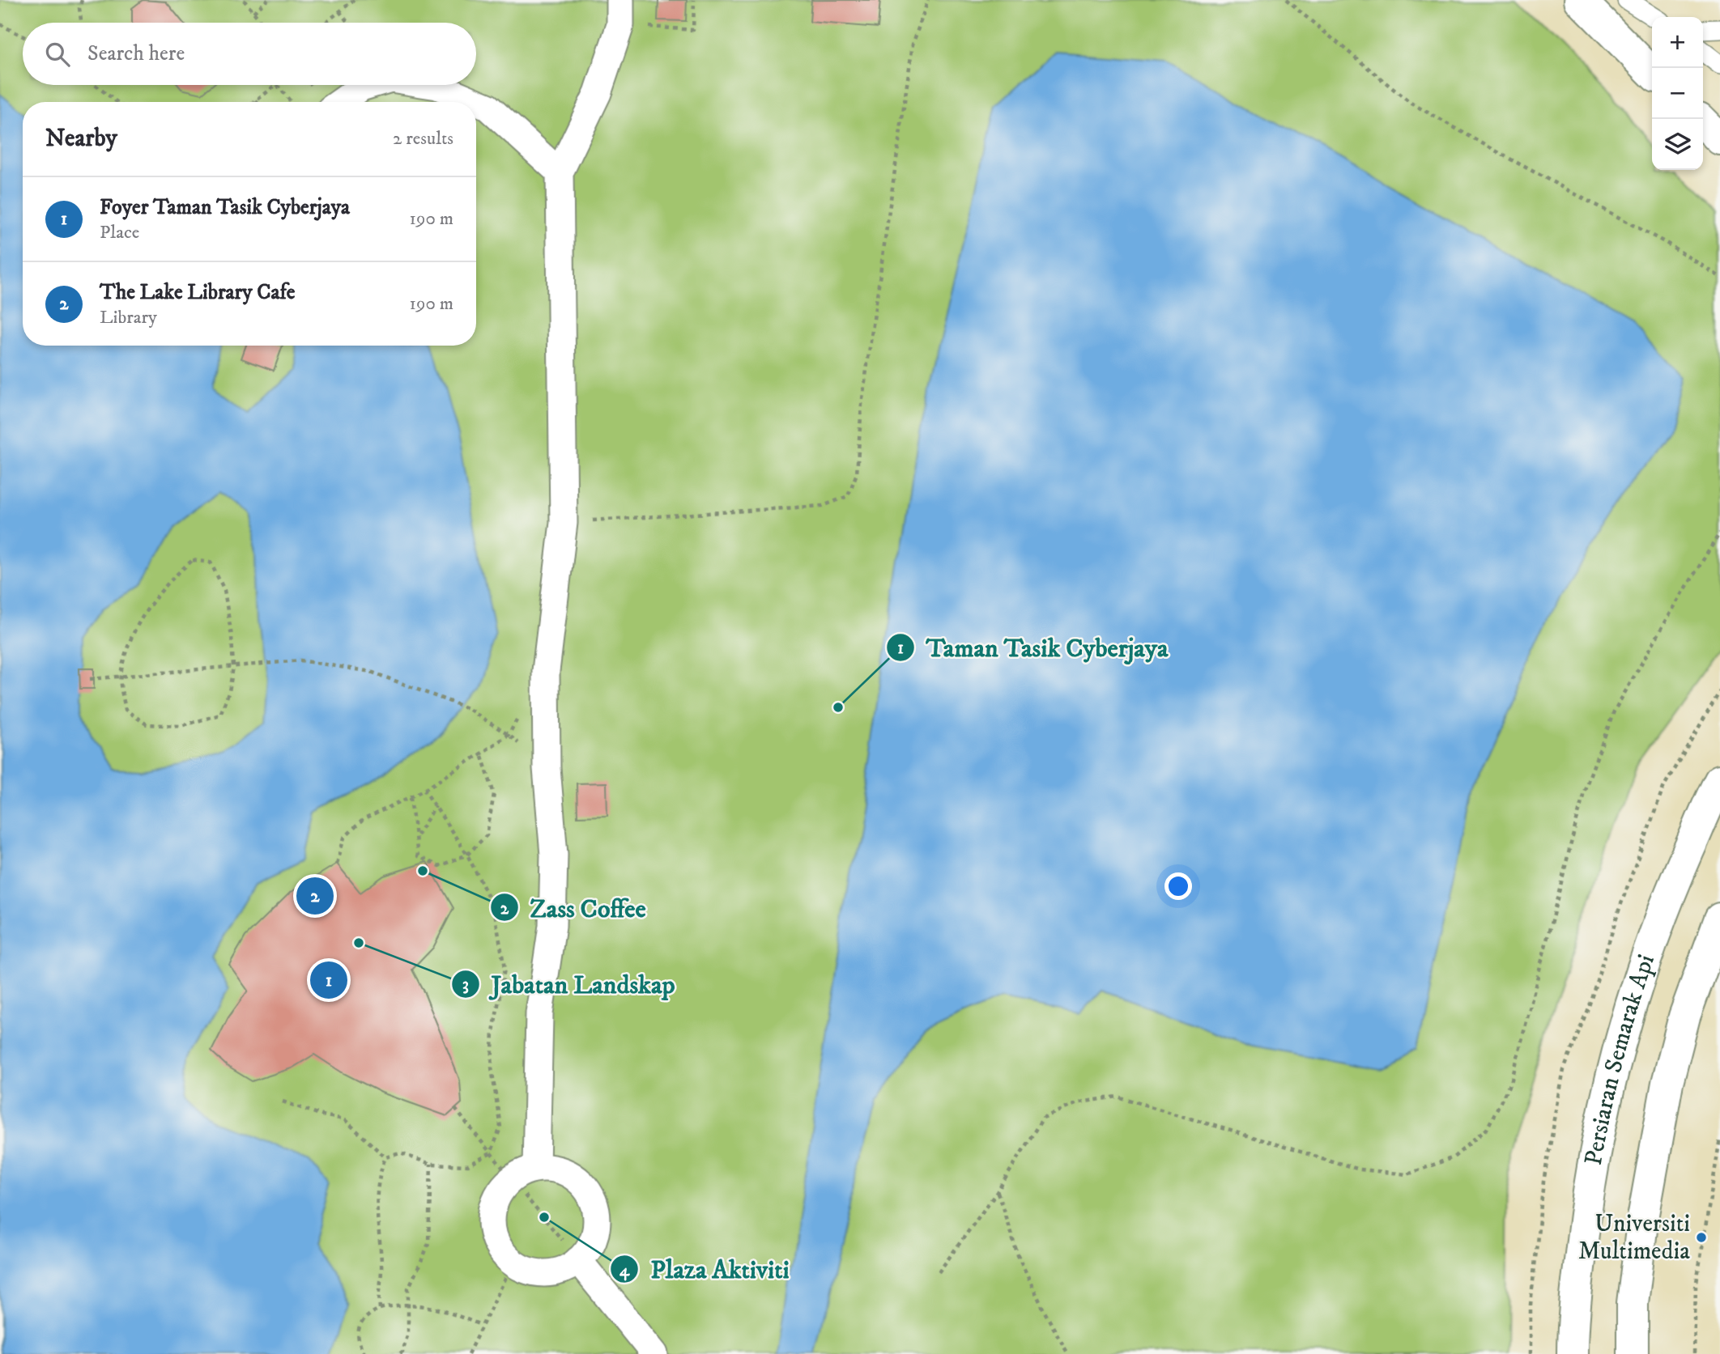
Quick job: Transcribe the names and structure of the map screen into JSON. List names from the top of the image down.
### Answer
{
  "streets": {
    "main road": ["Persiaran Semarak Api"]
  },
  "places": [
    "Taman Tasik Cyberjaya",
    "Zass Coffee",
    "Jabatan Landskap",
    "Plaza Aktiviti",
    "Universiti Multimedia"
  ],
  "page": {
    "map_buttons": ["+", "−"],
    "search": "Search here",
    "heading": ["Nearby", "2 results"],
    "list": [
      {
        "mark": "1",
        "name": "Foyer Taman Tasik Cyberjaya",
        "note": "Place",
        "value": "190 m"
      },
      {
        "mark": "2",
        "name": "The Lake Library Cafe",
        "note": "Library",
        "value": "190 m"
      }
    ],
    "pins": ["2", "1"]
  }
}
